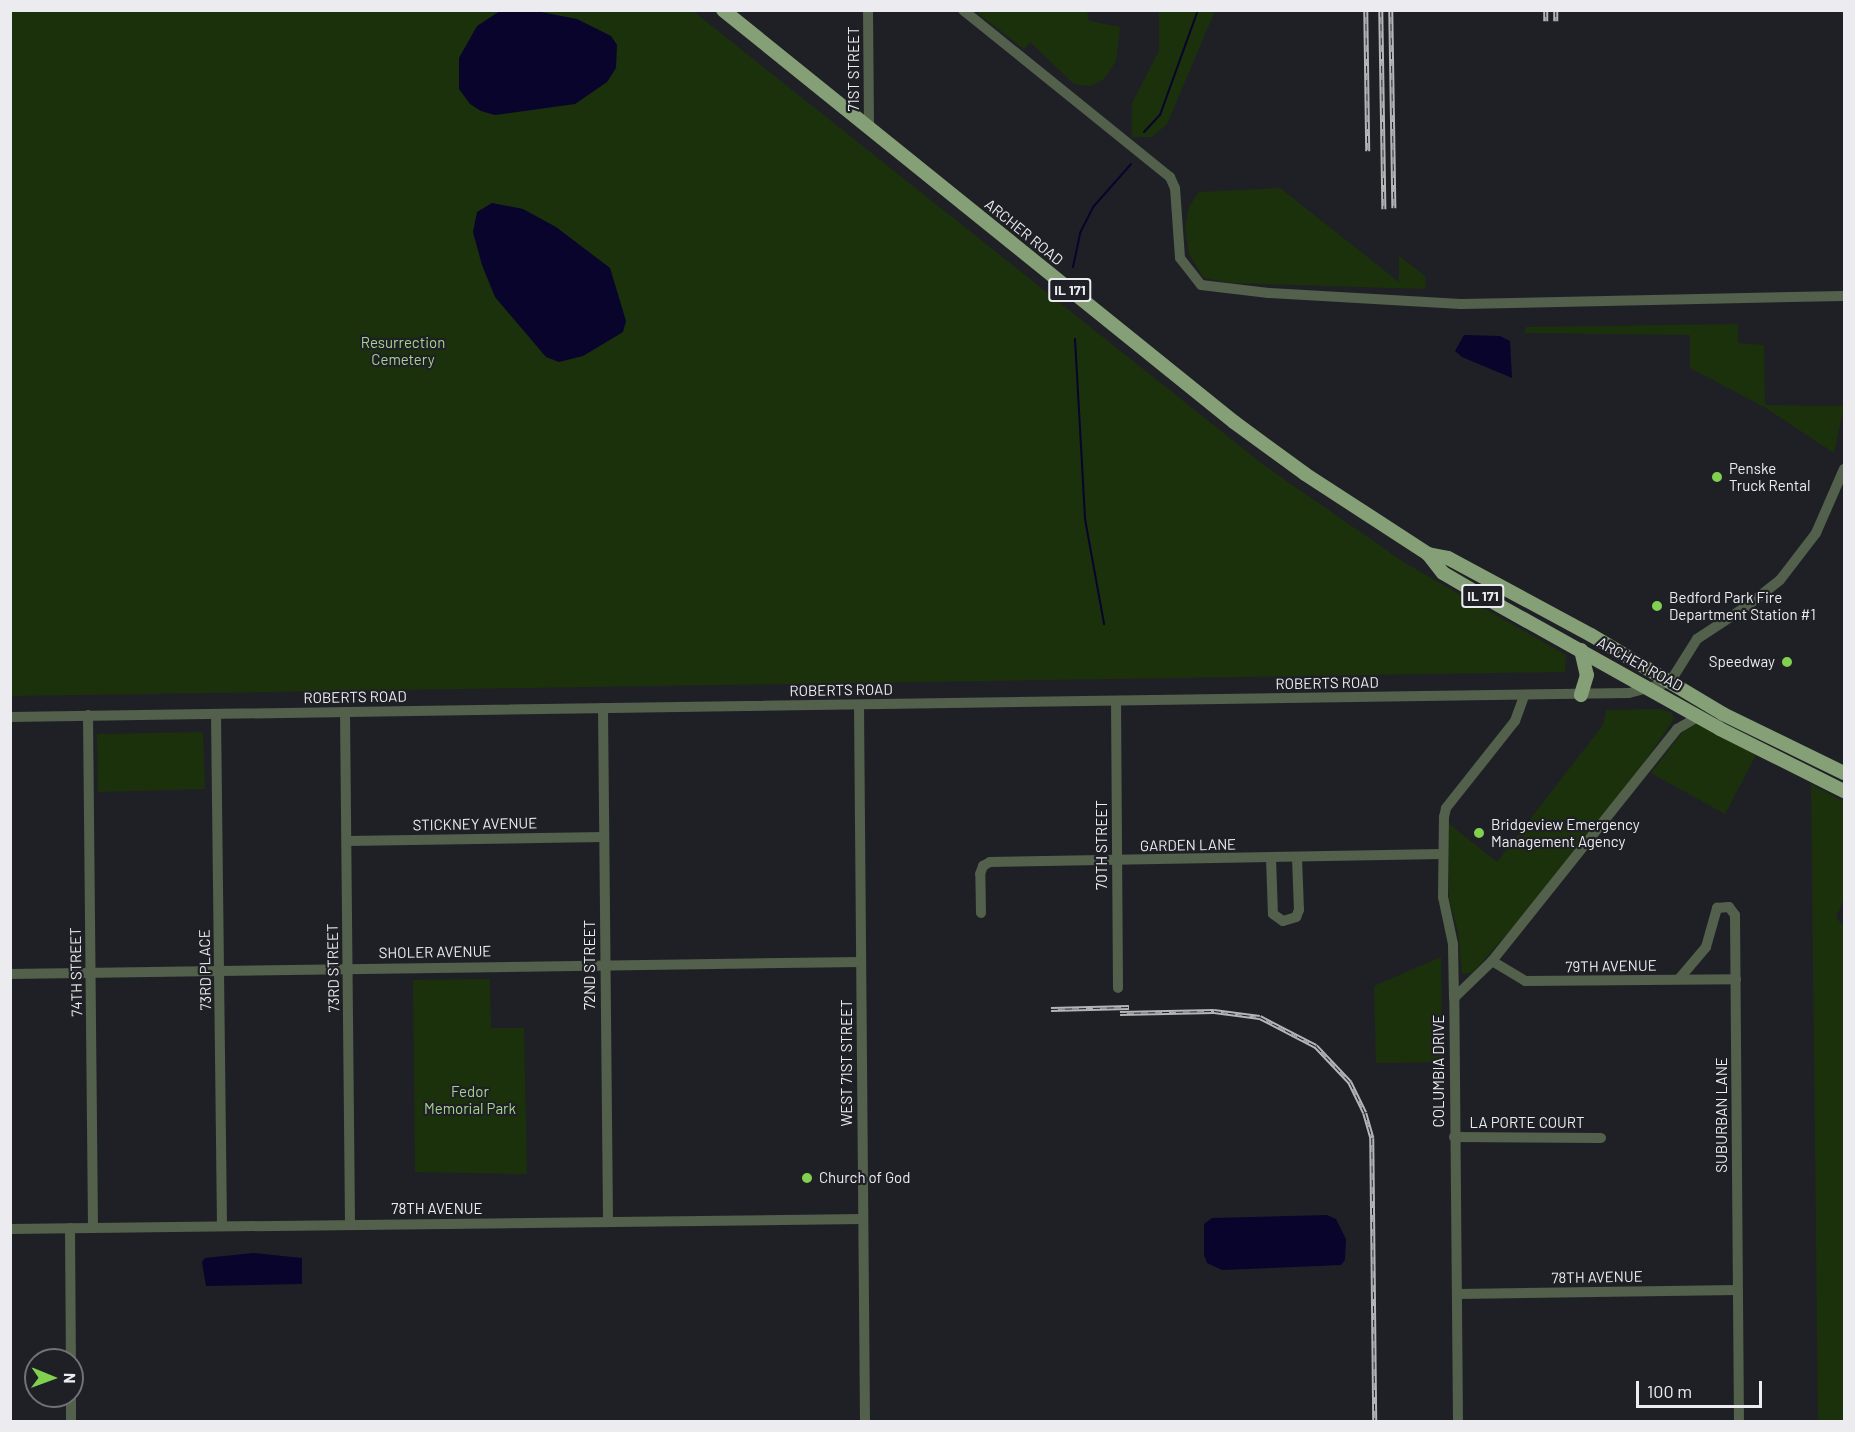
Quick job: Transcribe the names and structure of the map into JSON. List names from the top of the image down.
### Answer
{
  "streets": {
    "main road": ["ARCHER ROAD", "IL 171"],
    "street": [
      "71ST STREET",
      "ROBERTS ROAD",
      "STICKNEY AVENUE",
      "70TH STREET",
      "GARDEN LANE",
      "SHOLER AVENUE",
      "72ND STREET",
      "79TH AVENUE",
      "73RD STREET",
      "73RD PLACE",
      "74TH STREET",
      "WEST 71ST STREET",
      "COLUMBIA DRIVE",
      "SUBURBAN LANE",
      "LA PORTE COURT",
      "78TH AVENUE"
    ]
  },
  "crossings": [
    ["71ST STREET", "ARCHER ROAD"],
    ["ARCHER ROAD", "ROBERTS ROAD"],
    ["ARCHER ROAD", "COLUMBIA DRIVE"],
    ["ROBERTS ROAD", "70TH STREET"],
    ["ROBERTS ROAD", "72ND STREET"],
    ["ROBERTS ROAD", "73RD STREET"],
    ["ROBERTS ROAD", "73RD PLACE"],
    ["ROBERTS ROAD", "74TH STREET"],
    ["ROBERTS ROAD", "WEST 71ST STREET"],
    ["STICKNEY AVENUE", "72ND STREET"],
    ["STICKNEY AVENUE", "73RD STREET"],
    ["70TH STREET", "GARDEN LANE"],
    ["SHOLER AVENUE", "72ND STREET"],
    ["SHOLER AVENUE", "73RD STREET"],
    ["SHOLER AVENUE", "73RD PLACE"],
    ["SHOLER AVENUE", "74TH STREET"],
    ["SHOLER AVENUE", "WEST 71ST STREET"],
    ["72ND STREET", "78TH AVENUE"],
    ["79TH AVENUE", "COLUMBIA DRIVE"],
    ["79TH AVENUE", "SUBURBAN LANE"],
    ["73RD STREET", "78TH AVENUE"],
    ["73RD PLACE", "78TH AVENUE"],
    ["74TH STREET", "78TH AVENUE"],
    ["WEST 71ST STREET", "78TH AVENUE"],
    ["COLUMBIA DRIVE", "LA PORTE COURT"],
    ["COLUMBIA DRIVE", "78TH AVENUE"],
    ["SUBURBAN LANE", "78TH AVENUE"]
  ],
  "parks": ["Resurrection Cemetery", "Fedor Memorial Park"],
  "places": [
    "Penske Truck Rental",
    "Bedford Park Fire Department Station #1",
    "Speedway",
    "Bridgeview Emergency Management Agency",
    "Church of God"
  ],
  "scale_bar": "100 m",
  "north": "right"
}
